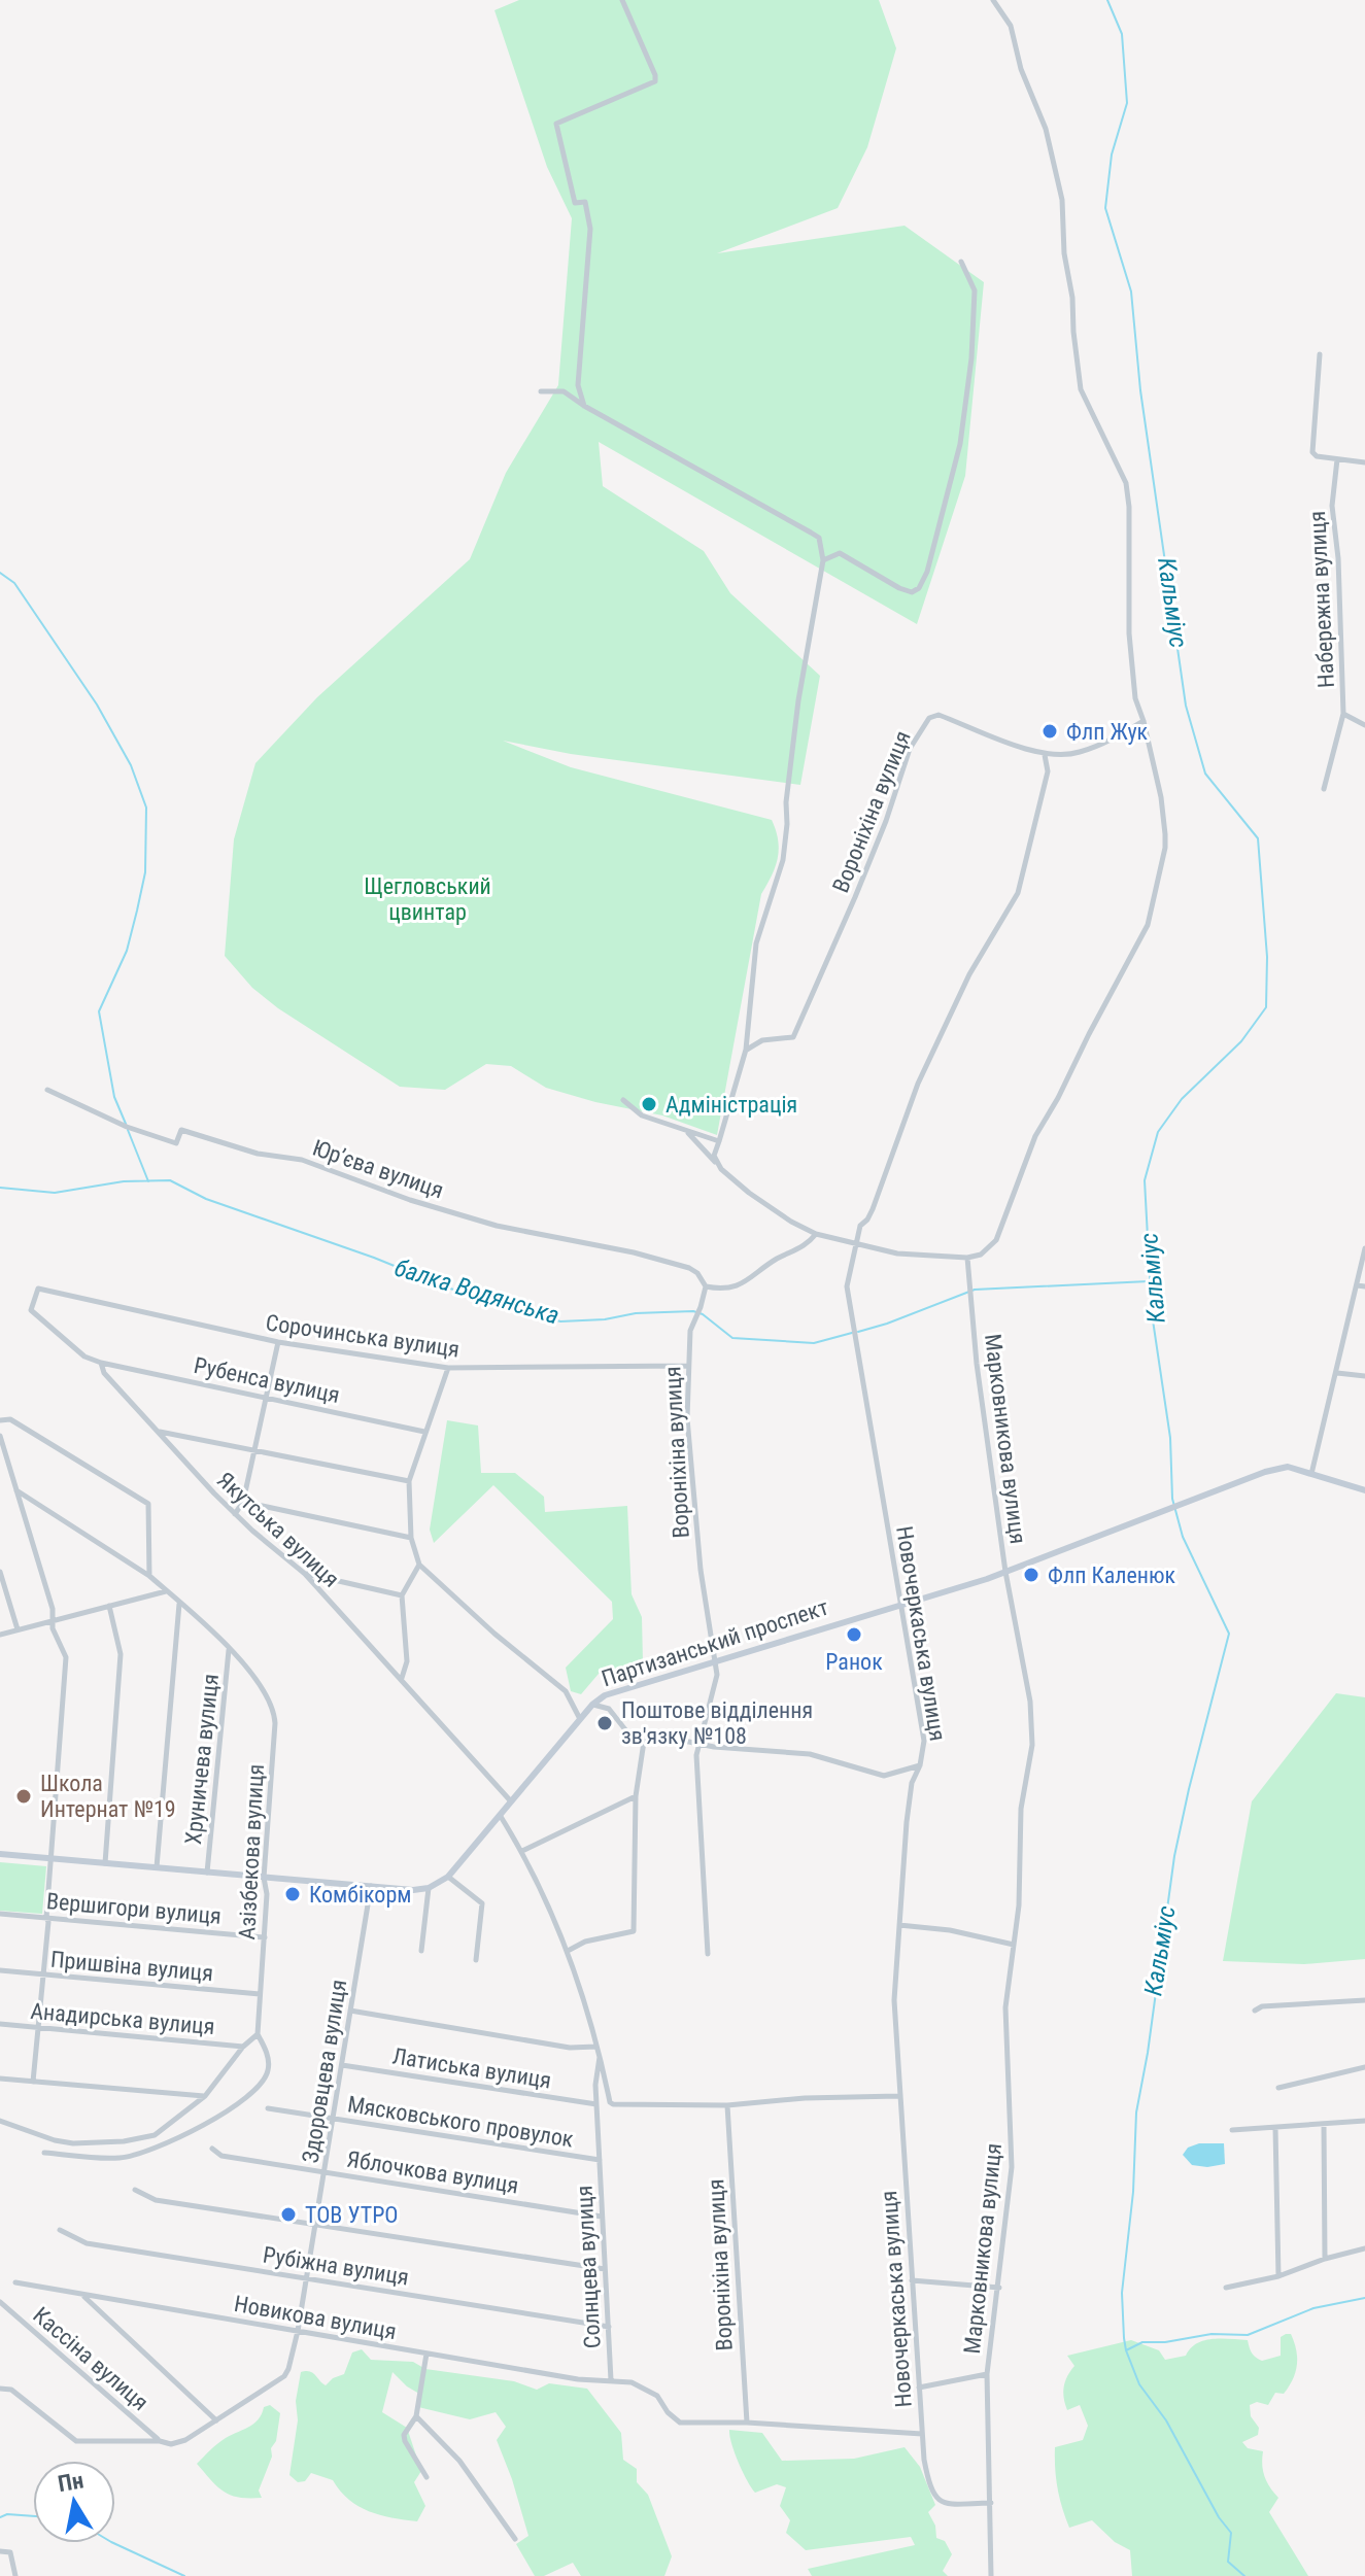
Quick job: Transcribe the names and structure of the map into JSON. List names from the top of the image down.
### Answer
{
  "streets": {
    "street": [
      "Набережна вулиця",
      "Вороніхіна вулиця",
      "Юр’єва вулиця",
      "Сорочинська вулиця",
      "Рубенса вулиця",
      "Марковникова вулиця",
      "Якутська вулиця",
      "Новочеркаська вулиця",
      "Партизанський проспект",
      "Хруничева вулиця",
      "Азізбекова вулиця",
      "Вершигори вулиця",
      "Пришвіна вулиця",
      "Анадирська вулиця",
      "Латиська вулиця",
      "Здоровцева вулиця",
      "Мясковського провулок",
      "Яблочкова вулиця",
      "Рубіжна вулиця",
      "Солнцева вулиця",
      "Новикова вулиця",
      "Кассіна вулиця"
    ]
  },
  "crossings": [
    ["Вороніхіна вулиця", "Юр’єва вулиця"],
    ["Вороніхіна вулиця", "Сорочинська вулиця"],
    ["Вороніхіна вулиця", "Новочеркаська вулиця"],
    ["Вороніхіна вулиця", "Партизанський проспект"],
    ["Вороніхіна вулиця", "Новикова вулиця"],
    ["Сорочинська вулиця", "Якутська вулиця"],
    ["Рубенса вулиця", "Якутська вулиця"],
    ["Марковникова вулиця", "Новочеркаська вулиця"],
    ["Марковникова вулиця", "Партизанський проспект"],
    ["Якутська вулиця", "Партизанський проспект"],
    ["Новочеркаська вулиця", "Партизанський проспект"],
    ["Новочеркаська вулиця", "Новикова вулиця"],
    ["Партизанський проспект", "Солнцева вулиця"],
    ["Хруничева вулиця", "Азізбекова вулиця"],
    ["Азізбекова вулиця", "Вершигори вулиця"],
    ["Азізбекова вулиця", "Пришвіна вулиця"],
    ["Латиська вулиця", "Здоровцева вулиця"],
    ["Латиська вулиця", "Солнцева вулиця"],
    ["Здоровцева вулиця", "Мясковського провулок"],
    ["Здоровцева вулиця", "Яблочкова вулиця"],
    ["Здоровцева вулиця", "Рубіжна вулиця"],
    ["Здоровцева вулиця", "Новикова вулиця"],
    ["Здоровцева вулиця", "Кассіна вулиця"],
    ["Мясковського провулок", "Солнцева вулиця"],
    ["Яблочкова вулиця", "Солнцева вулиця"],
    ["Рубіжна вулиця", "Солнцева вулиця"],
    ["Солнцева вулиця", "Новикова вулиця"]
  ],
  "water": ["Кальміус", "балка Водянська"],
  "parks": ["Щегловський цвинтар"],
  "places": [
    "Флп Жук",
    "Адміністрація",
    "Флп Каленюк",
    "Ранок",
    "Поштове відділення зв'язку №108",
    "Школа Интернат №19",
    "Комбікорм",
    "ТОВ УТРО"
  ],
  "north": "top"
}
